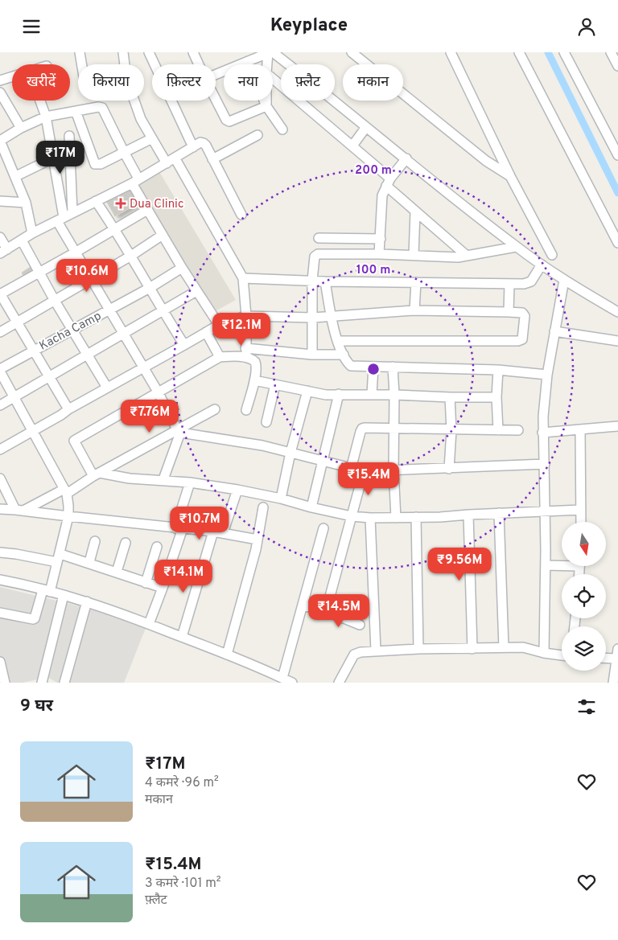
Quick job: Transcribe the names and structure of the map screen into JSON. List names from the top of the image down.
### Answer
{
  "streets": {
    "street": ["Kacha Camp"]
  },
  "places": {
    "health": ["Dua Clinic"]
  },
  "north": "bottom",
  "page": {
    "header": "Keyplace",
    "chip": [
      "खरीदें",
      "किराया",
      "फ़िल्टर",
      "नया",
      "फ़्लैट",
      "मकान"
    ],
    "price": [
      "₹17M",
      "₹10.6M",
      "₹12.1M",
      "₹7.76M",
      "₹15.4M",
      "₹10.7M",
      "₹9.56M",
      "₹14.1M",
      "₹14.5M"
    ],
    "heading": "9 घर",
    "list": [
      {
        "name": "₹17M",
        "note": "4 कमरे · 96 m² · मकान"
      },
      {
        "name": "₹15.4M",
        "note": "3 कमरे · 101 m² · फ़्लैट"
      }
    ]
  },
  "rings": ["200 m", "100 m"]
}
